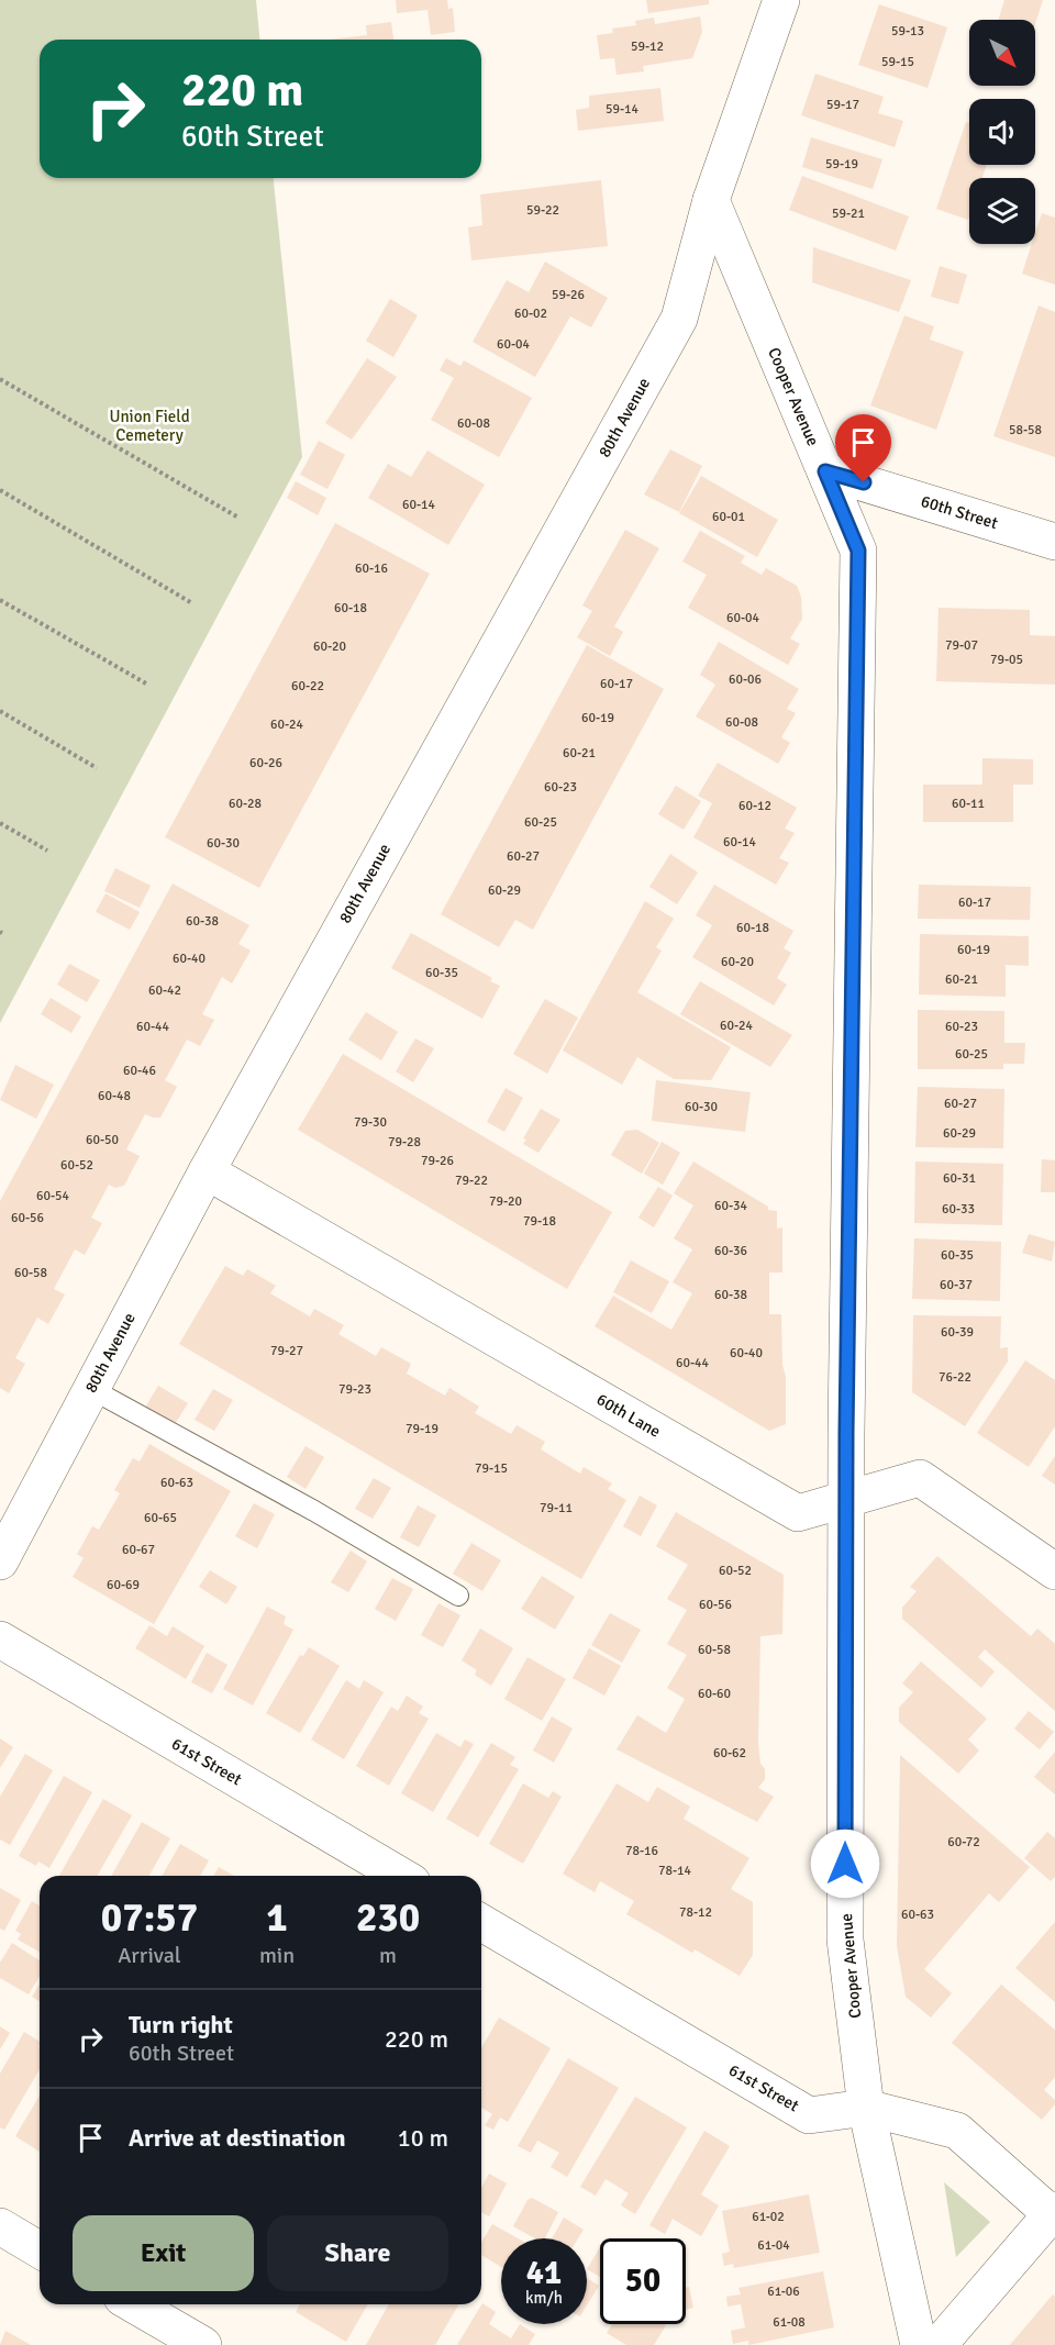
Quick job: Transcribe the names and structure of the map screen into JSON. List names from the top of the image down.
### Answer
{
  "streets": {
    "street": [
      "Cooper Avenue",
      "80th Avenue",
      "60th Street",
      "60th Lane",
      "61st Street"
    ]
  },
  "crossings": [
    ["Cooper Avenue", "80th Avenue"],
    ["Cooper Avenue", "60th Street"],
    ["Cooper Avenue", "60th Lane"],
    ["Cooper Avenue", "61st Street"],
    ["80th Avenue", "60th Lane"]
  ],
  "parks": ["Union Field Cemetery"],
  "house_numbers": [
    "59-13",
    "59-12",
    "59-15",
    "59-17",
    "59-14",
    "59-19",
    "59-22",
    "59-21",
    "59-26",
    "60-02",
    "60-04",
    "60-08",
    "58-58",
    "60-14",
    "60-01",
    "60-16",
    "60-18",
    "60-04",
    "79-07",
    "60-20",
    "79-05",
    "60-06",
    "60-17",
    "60-22",
    "60-19",
    "60-08",
    "60-24",
    "60-21",
    "60-26",
    "60-23",
    "60-28",
    "60-11",
    "60-12",
    "60-25",
    "60-14",
    "60-30",
    "60-27",
    "60-29",
    "60-17",
    "60-38",
    "60-18",
    "60-19",
    "60-40",
    "60-20",
    "60-35",
    "60-21",
    "60-42",
    "60-24",
    "60-44",
    "60-23",
    "60-25",
    "60-46",
    "60-48",
    "60-27",
    "60-30",
    "79-30",
    "60-29",
    "60-50",
    "79-28",
    "79-26",
    "60-52",
    "60-31",
    "79-22",
    "60-54",
    "79-20",
    "60-34",
    "60-33",
    "60-56",
    "79-18",
    "60-36",
    "60-35",
    "60-58",
    "60-37",
    "60-38",
    "60-39",
    "79-27",
    "60-40",
    "60-44",
    "76-22",
    "79-23",
    "79-19",
    "79-15",
    "60-63",
    "79-11",
    "60-65",
    "60-67",
    "60-52",
    "60-69",
    "60-56",
    "60-58",
    "60-60",
    "60-62",
    "60-72",
    "78-16",
    "78-14",
    "78-12",
    "60-63",
    "61-02",
    "61-04",
    "61-06",
    "61-08"
  ],
  "north": "bottom right",
  "page": {
    "turn": ["220 m", "60th Street"],
    "eta": [
      "07:57",
      "Arrival",
      "1",
      "min",
      "230",
      "m"
    ],
    "list": [
      {
        "name": "Turn right",
        "note": "60th Street",
        "value": "220 m"
      },
      {
        "name": "Arrive at destination",
        "value": "10 m"
      }
    ],
    "buttons": ["Exit", "Share"],
    "speed": "41 km/h",
    "limit": "50"
  }
}
